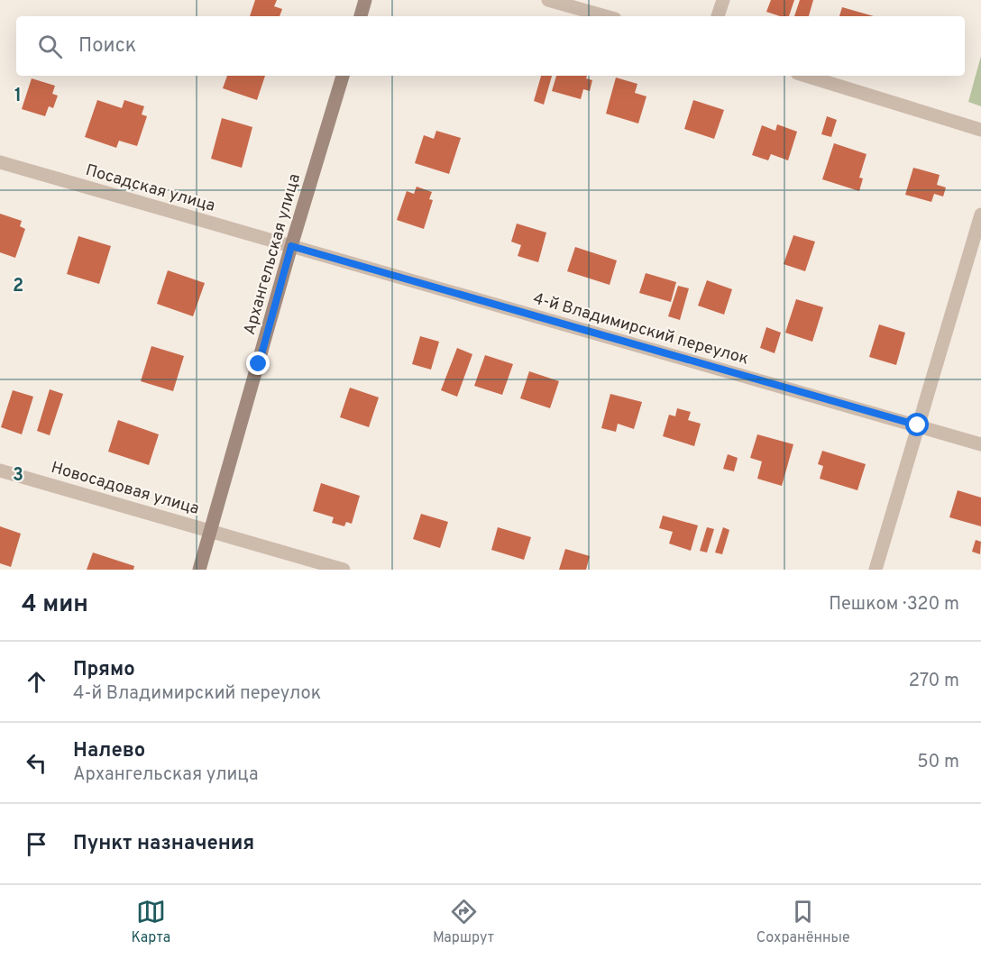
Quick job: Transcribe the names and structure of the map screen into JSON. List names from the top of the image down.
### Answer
{
  "streets": {
    "street": [
      "Посадская улица",
      "Архангельская улица",
      "4-й Владимирский переулок",
      "Новосадовая улица"
    ]
  },
  "crossings": [
    ["Посадская улица", "Архангельская улица"],
    ["Посадская улица", "4-й Владимирский переулок"],
    ["Архангельская улица", "4-й Владимирский переулок"],
    ["Архангельская улица", "Новосадовая улица"]
  ],
  "page": {
    "search": "Поиск",
    "heading": ["4 мин", "Пешком · 320 m"],
    "list": [
      ["Прямо", "4-й Владимирский переулок", "270 m"],
      ["Налево", "Архангельская улица", "50 m"],
      "Пункт назначения"
    ],
    "nav": ["Карта", "Маршрут", "Сохранённые"]
  },
  "grid": {
    "rows": ["1", "2", "3"]
  }
}
